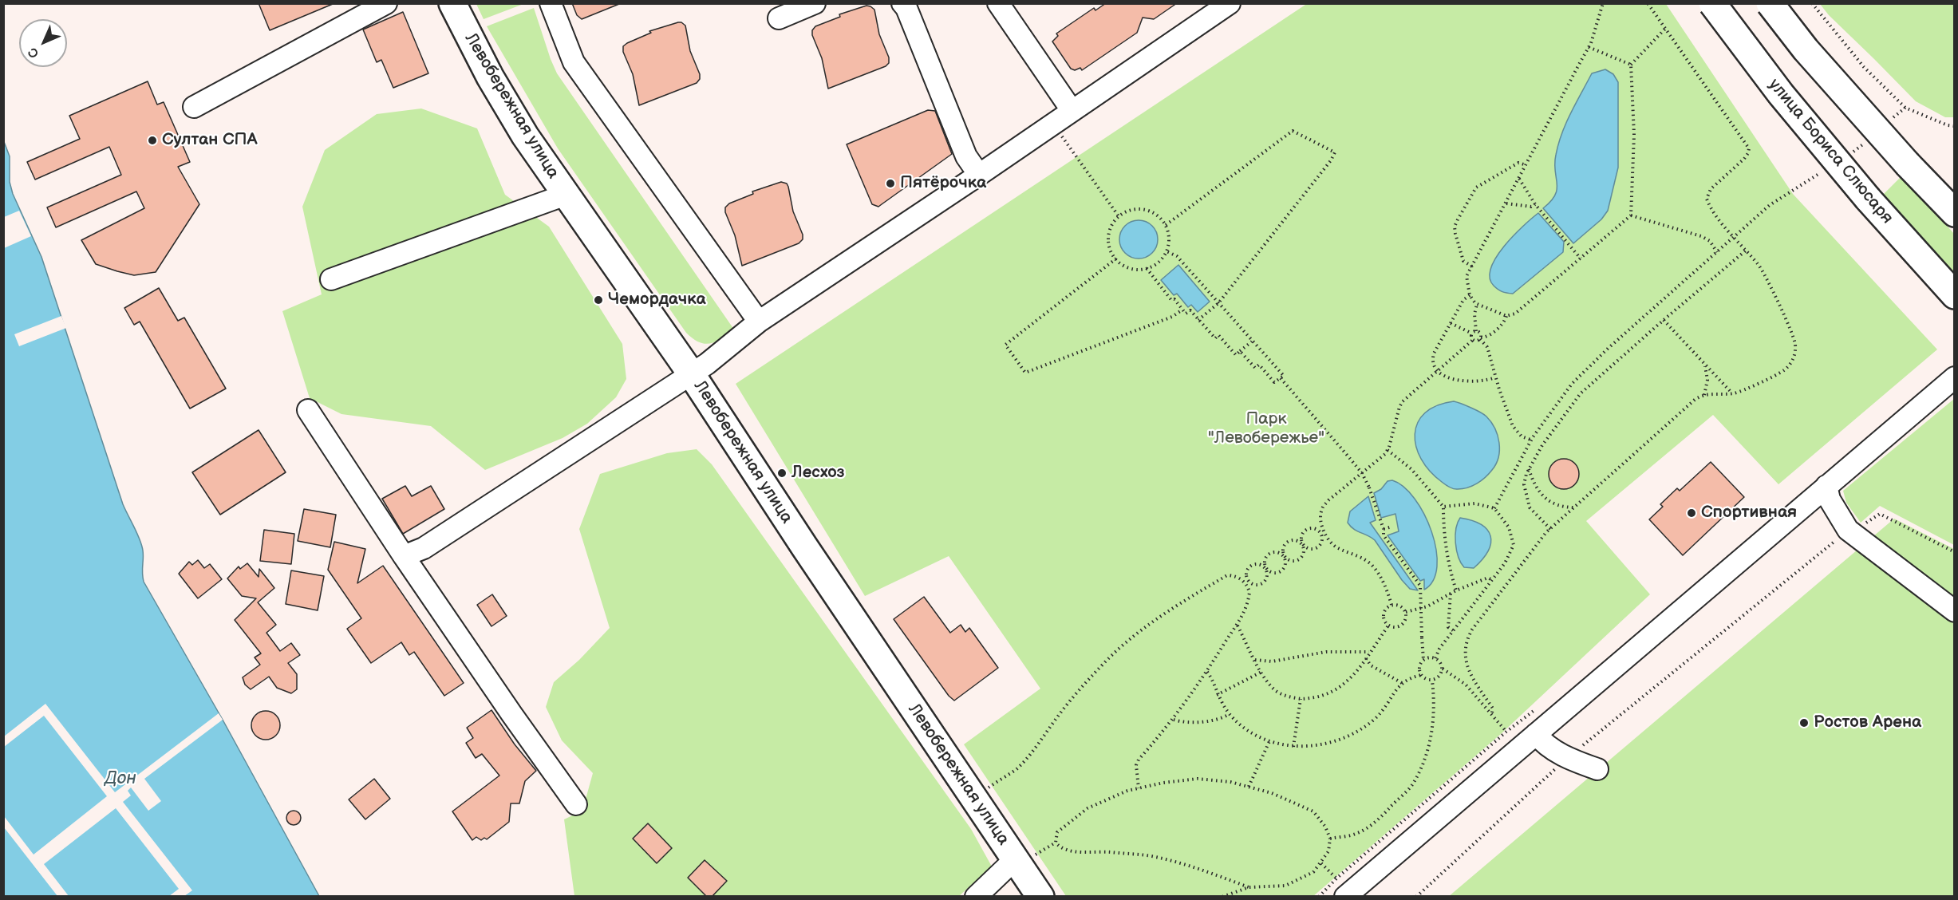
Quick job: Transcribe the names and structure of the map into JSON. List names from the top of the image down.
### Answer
{
  "streets": {
    "main road": ["Левобережная улица", "улица Бориса Слюсаря"]
  },
  "water": ["Дон"],
  "parks": ["Парк \"Левобережье\""],
  "places": [
    "Султан СПА",
    "Пятёрочка",
    "Чемордачка",
    "Лесхоз",
    "Спортивная",
    "Ростов Арена"
  ],
  "north": "bottom left"
}
